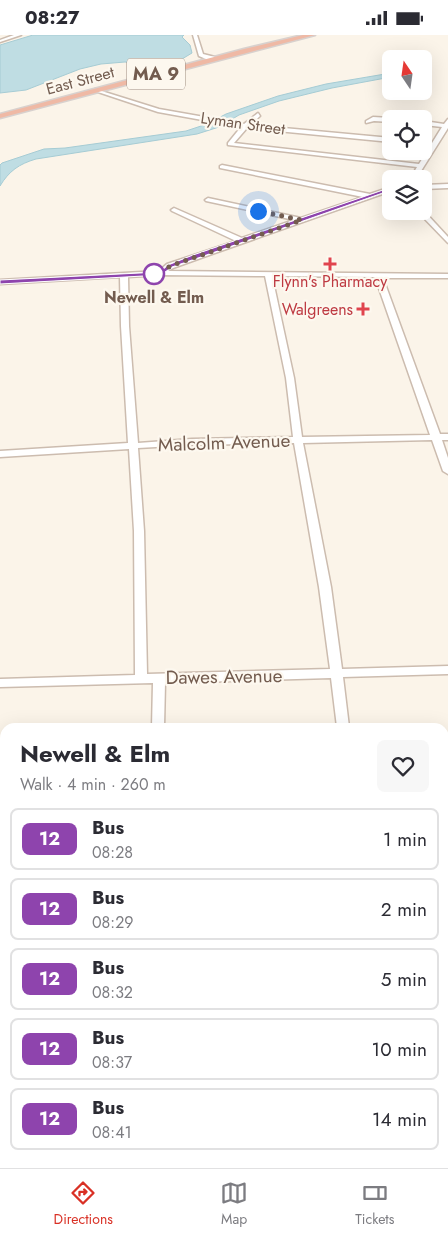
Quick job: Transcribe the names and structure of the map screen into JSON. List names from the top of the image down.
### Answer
{
  "streets": {
    "highway": ["MA 9", "East Street"],
    "street": ["Lyman Street", "Malcolm Avenue", "Dawes Avenue"]
  },
  "crossings": [
    ["East Street", "Lyman Street"]
  ],
  "places": {
    "health": ["Flynn's Pharmacy", "Walgreens"],
    "other": ["Newell & Elm"]
  },
  "lines": ["bus line 12"],
  "north": "top",
  "page": {
    "status": "08:27",
    "heading": ["Newell & Elm", "Walk · 4 min · 260 m"],
    "list": [
      {
        "mark": "12",
        "name": "Bus",
        "note": "08:28",
        "value": "1 min"
      },
      {
        "mark": "12",
        "name": "Bus",
        "note": "08:29",
        "value": "2 min"
      },
      {
        "mark": "12",
        "name": "Bus",
        "note": "08:32",
        "value": "5 min"
      },
      {
        "mark": "12",
        "name": "Bus",
        "note": "08:37",
        "value": "10 min"
      },
      {
        "mark": "12",
        "name": "Bus",
        "note": "08:41",
        "value": "14 min"
      }
    ],
    "tabs": ["Directions", "Map", "Tickets"]
  }
}
